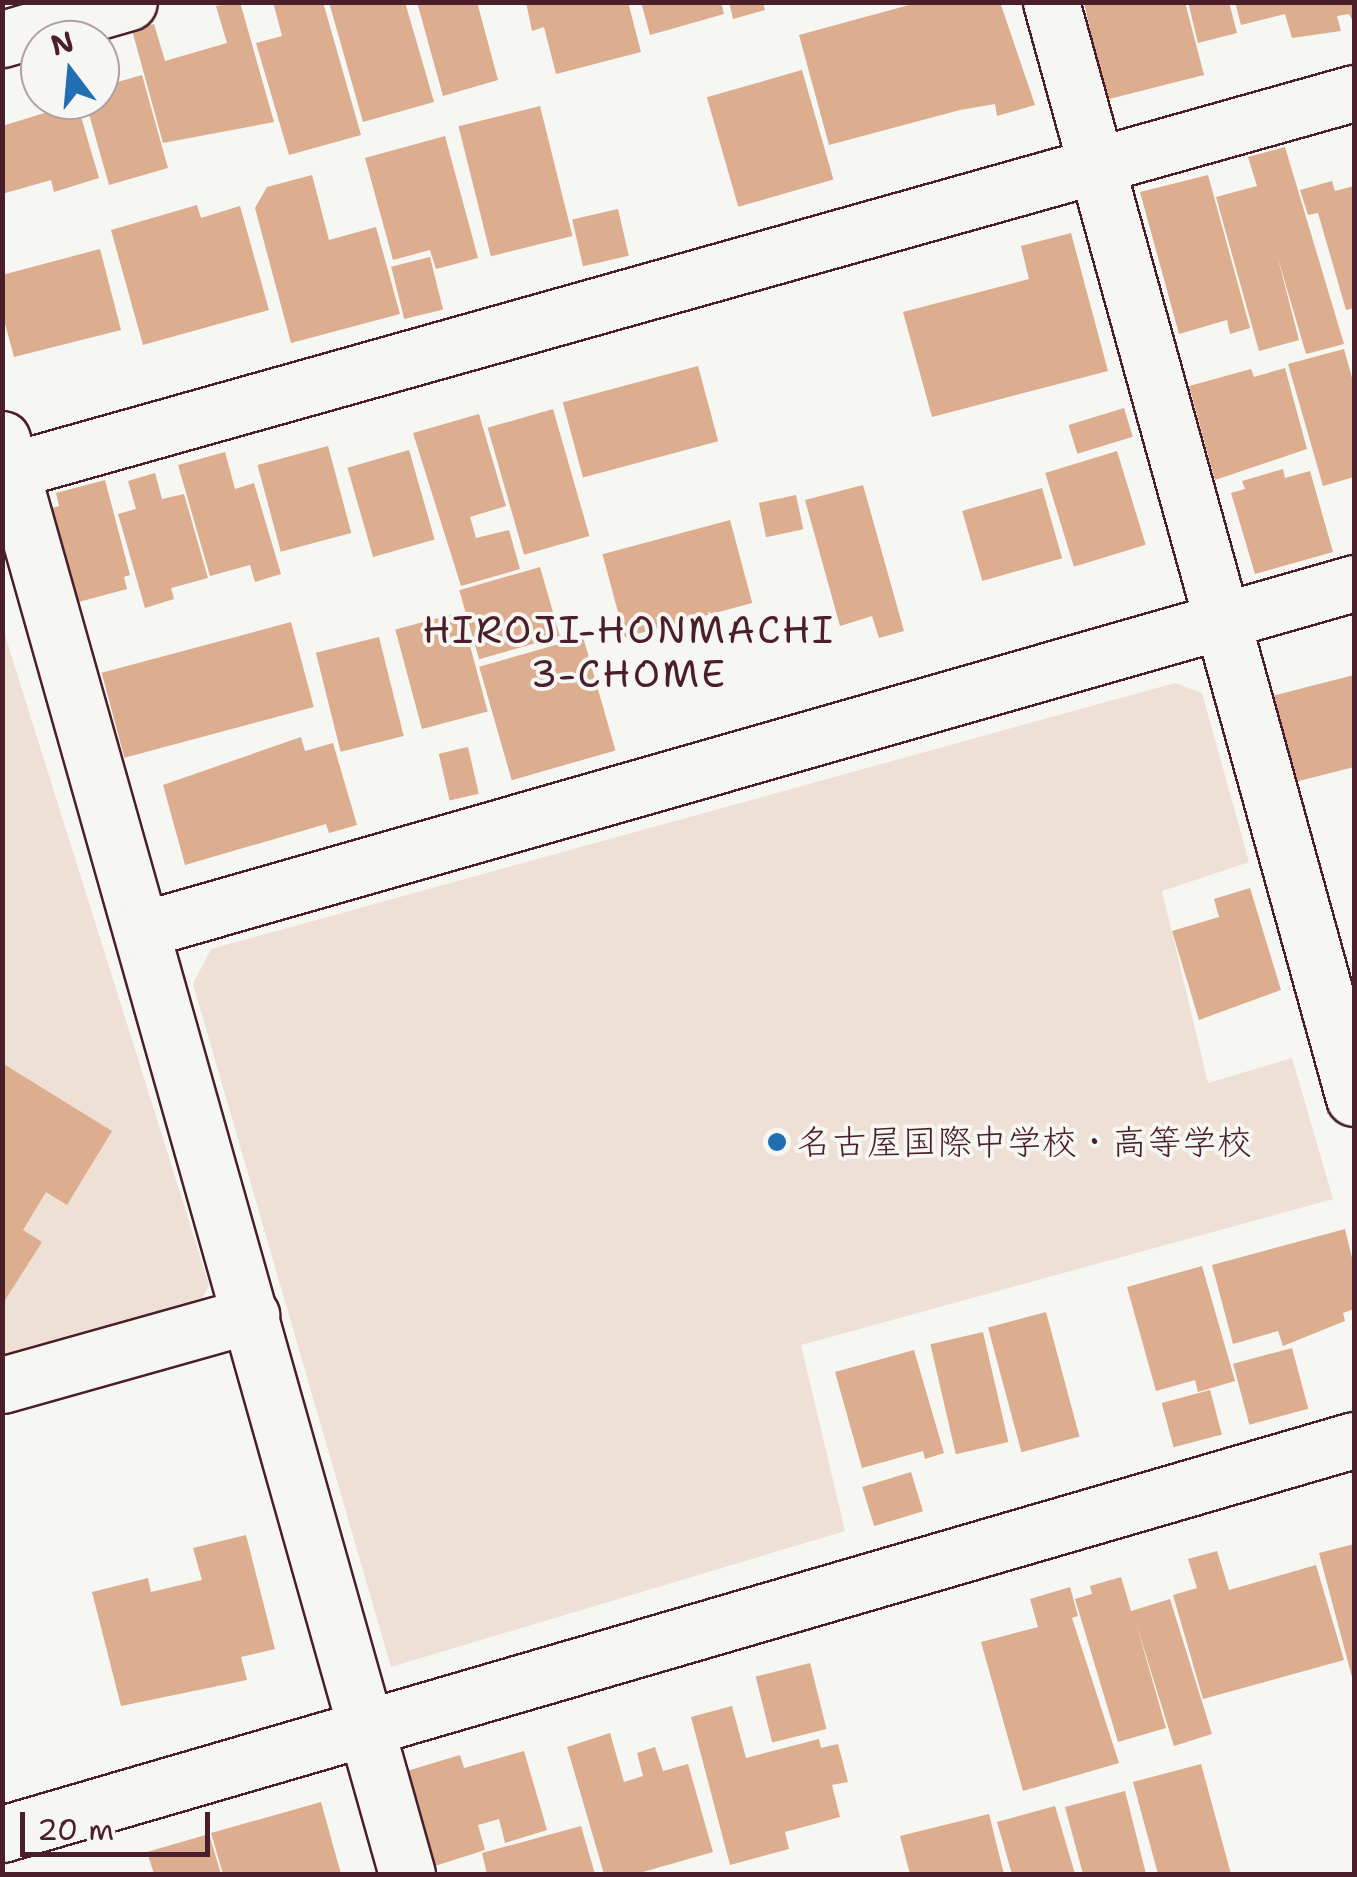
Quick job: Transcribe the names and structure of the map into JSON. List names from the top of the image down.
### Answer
{
  "districts": ["HIROJI-HONMACHI 3-CHOME"],
  "places": ["名古屋国際中学校・高等学校"],
  "scale_bar": "20 m",
  "north": "top"
}
